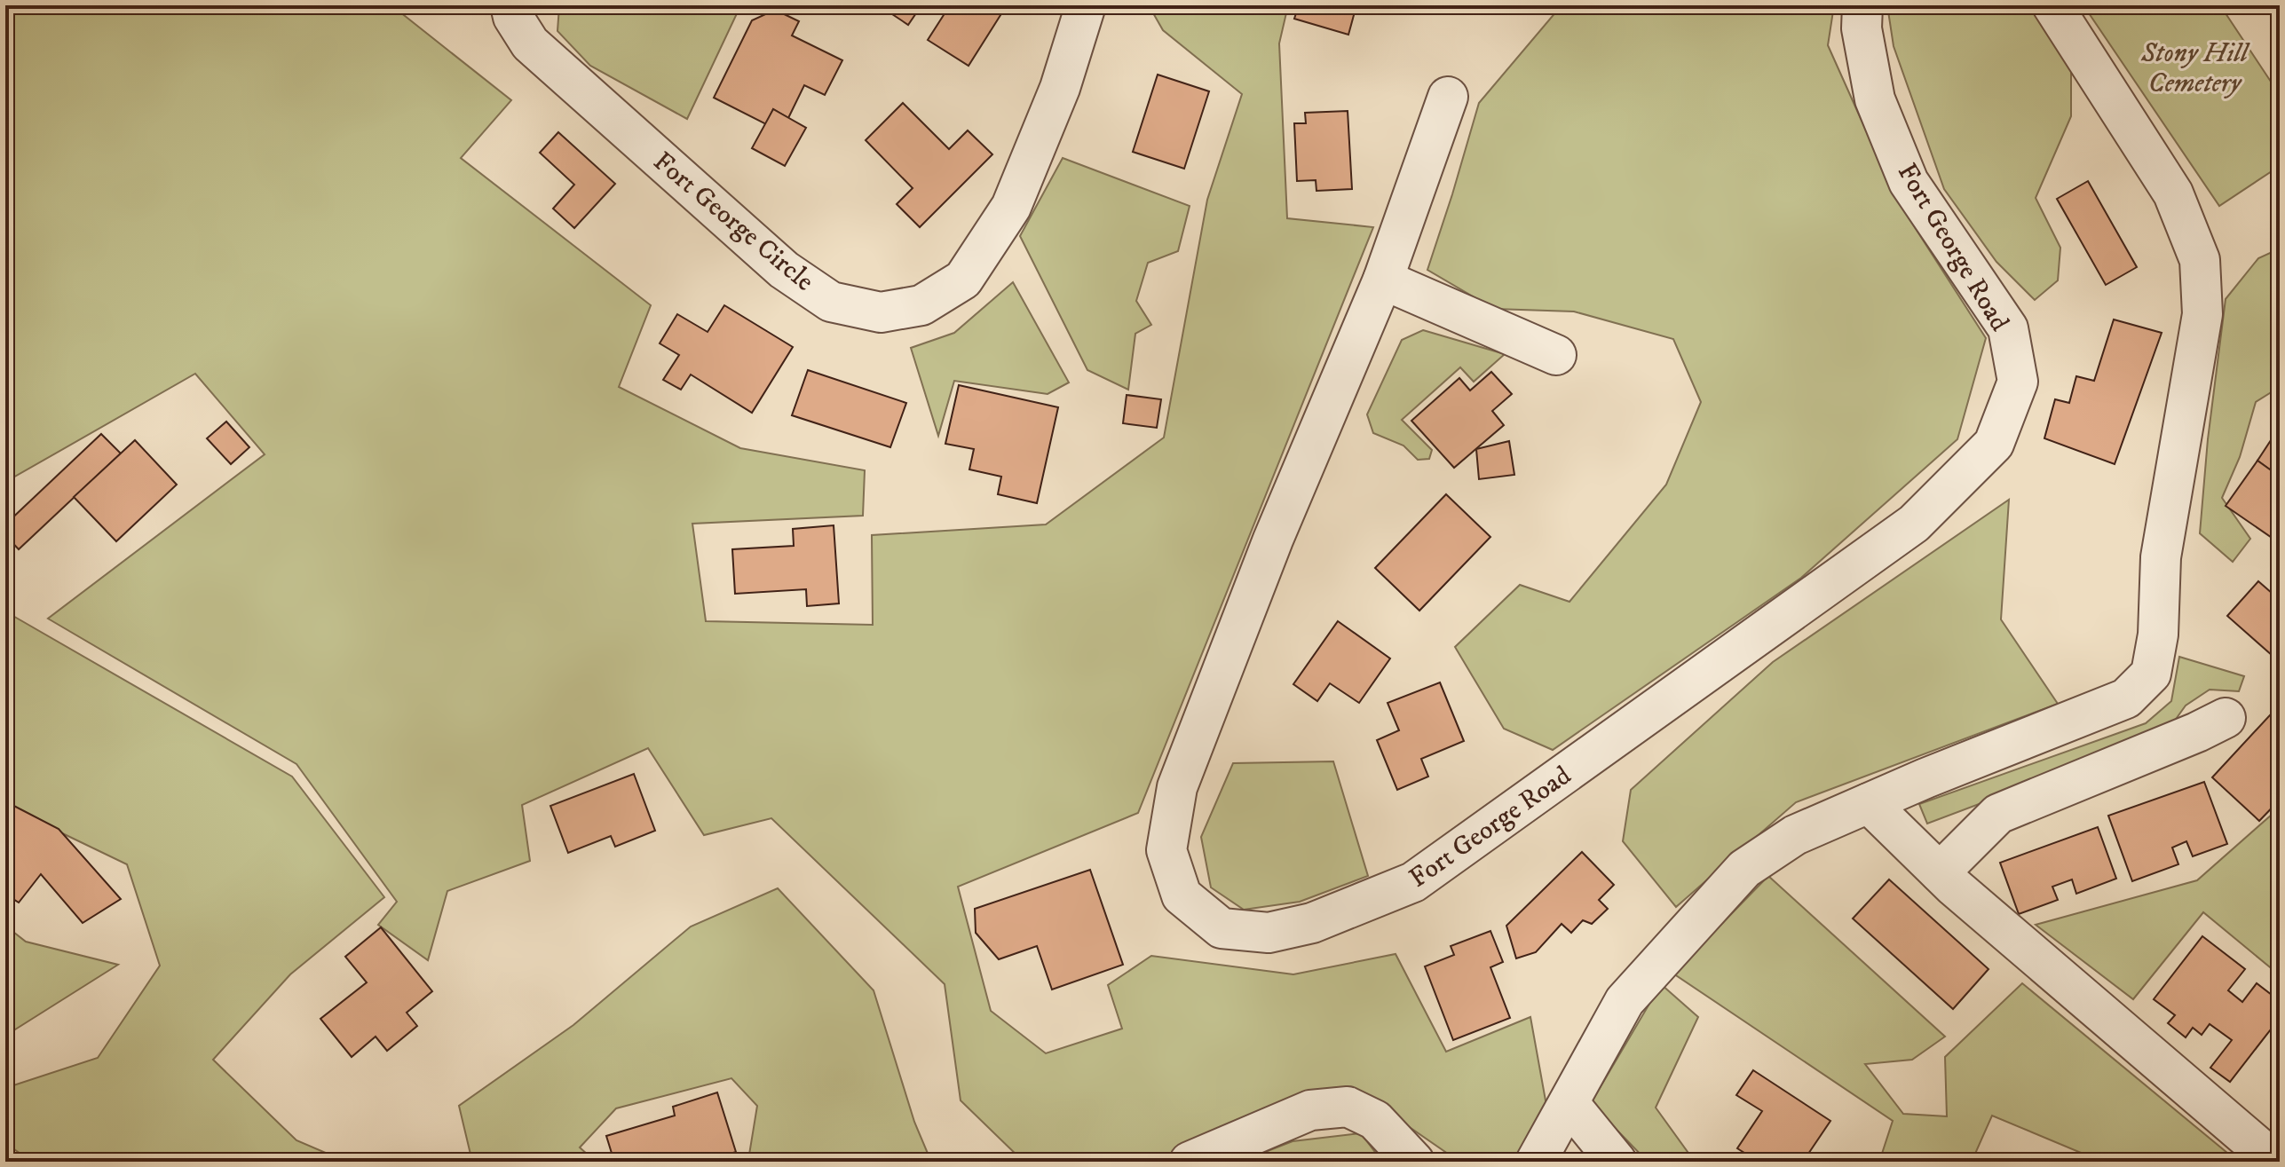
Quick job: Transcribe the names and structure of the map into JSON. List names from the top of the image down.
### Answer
{
  "streets": {
    "street": ["Fort George Circle", "Fort George Road"]
  },
  "parks": ["Stony Hill Cemetery"]
}
